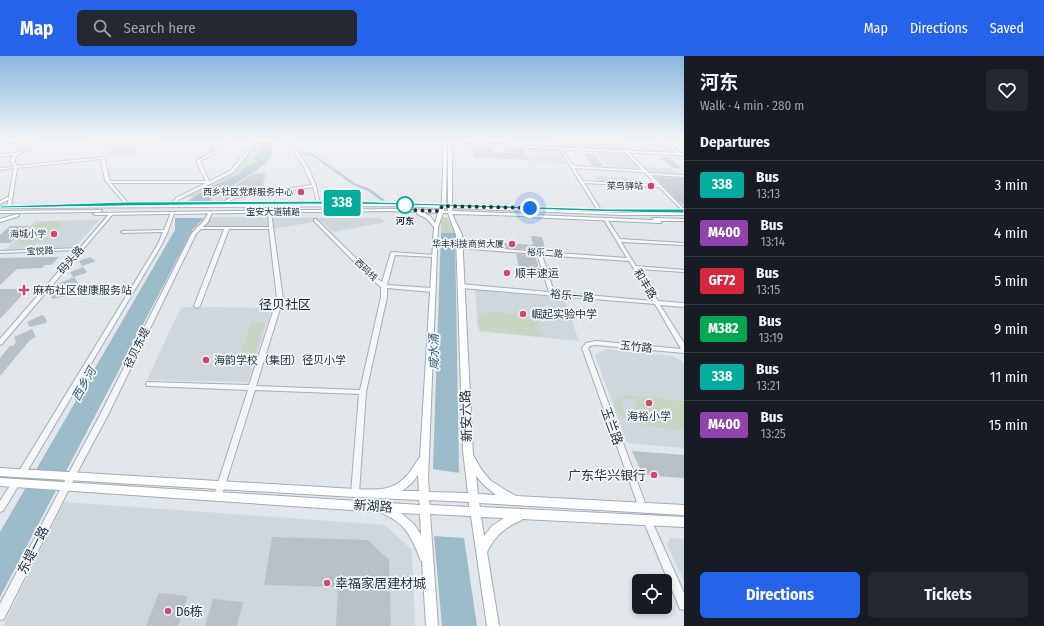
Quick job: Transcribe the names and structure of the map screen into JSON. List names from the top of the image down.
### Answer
{
  "streets": {
    "main road": ["宝安大道辅路", "新安六路", "新湖路"],
    "street": [
      "宝悦路",
      "裕乐二路",
      "码头路",
      "西码线",
      "和丰路",
      "裕乐一路",
      "玉竹路",
      "径贝东堤",
      "玉兰路",
      "东堤一路"
    ]
  },
  "crossings": [
    ["宝安大道辅路", "码头路"],
    ["宝安大道辅路", "径贝东堤"],
    ["宝悦路", "码头路"],
    ["裕乐二路", "和丰路"],
    ["裕乐二路", "新安六路"],
    ["和丰路", "裕乐一路"],
    ["裕乐一路", "新安六路"],
    ["玉竹路", "玉兰路"],
    ["径贝东堤", "新湖路"],
    ["径贝东堤", "东堤一路"],
    ["新安六路", "新湖路"],
    ["玉兰路", "新湖路"],
    ["新湖路", "东堤一路"]
  ],
  "districts": ["径贝社区"],
  "water": ["咸水涌", "西乡河"],
  "places": {
    "other": [
      "菜鸟驿站",
      "西乡社区党群服务中心",
      "河东",
      "海城小学",
      "华丰科技商贸大厦",
      "顺丰速运",
      "崛起实验中学",
      "海韵学校（集团）径贝小学",
      "海裕小学",
      "广东华兴银行",
      "幸福家居建材城",
      "D6栋"
    ],
    "health": ["麻布社区健康服务站"]
  },
  "lines": ["bus line 338"],
  "page": {
    "header": "Map",
    "search": "Search here",
    "nav": ["Map", "Directions", "Saved"],
    "on_map": "338",
    "heading": [
      ["河东", "Walk · 4 min · 280 m"],
      "Departures"
    ],
    "list": [
      {
        "mark": "338",
        "name": "Bus",
        "note": "13:13",
        "value": "3 min"
      },
      {
        "mark": "M400",
        "name": "Bus",
        "note": "13:14",
        "value": "4 min"
      },
      {
        "mark": "GF72",
        "name": "Bus",
        "note": "13:15",
        "value": "5 min"
      },
      {
        "mark": "M382",
        "name": "Bus",
        "note": "13:19",
        "value": "9 min"
      },
      {
        "mark": "338",
        "name": "Bus",
        "note": "13:21",
        "value": "11 min"
      },
      {
        "mark": "M400",
        "name": "Bus",
        "note": "13:25",
        "value": "15 min"
      }
    ],
    "buttons": ["Directions", "Tickets"]
  }
}
